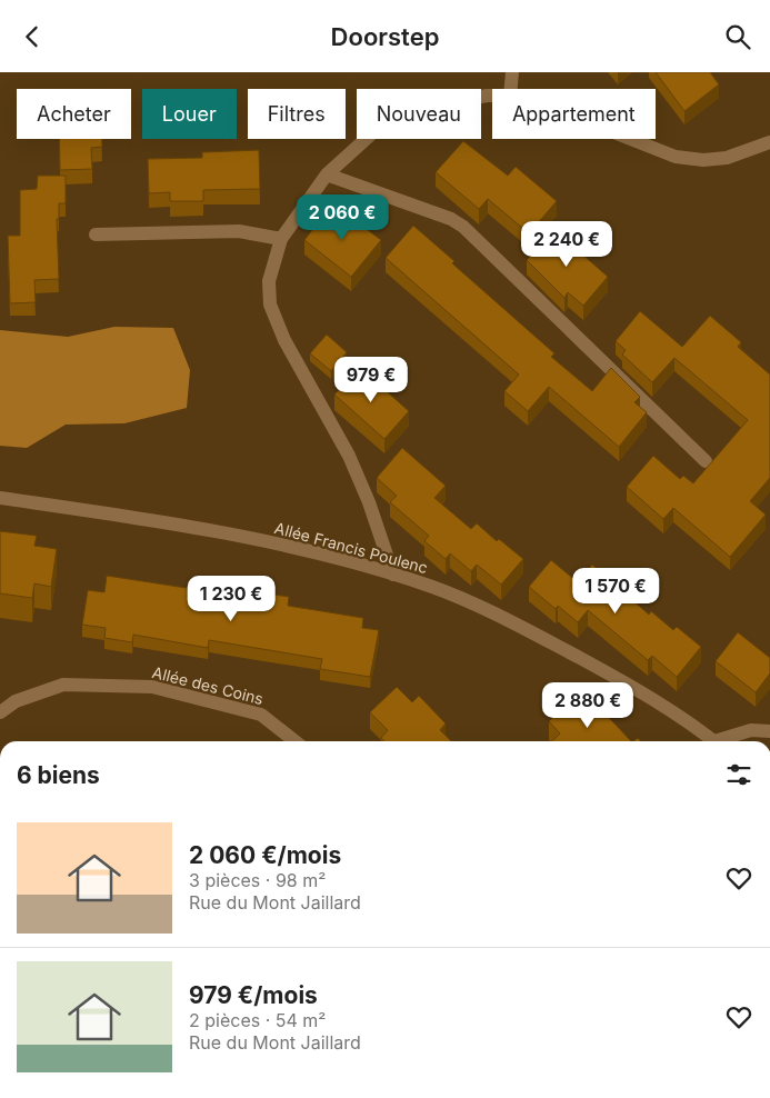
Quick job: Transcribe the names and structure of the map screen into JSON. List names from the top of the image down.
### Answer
{
  "streets": {
    "street": ["Allée Francis Poulenc", "Allée des Coins"]
  },
  "page": {
    "header": "Doorstep",
    "chip": [
      "Acheter",
      "Louer",
      "Filtres",
      "Nouveau",
      "Appartement"
    ],
    "price": [
      "2 060 €",
      "2 240 €",
      "979 €",
      "1 570 €",
      "1 230 €",
      "2 880 €"
    ],
    "heading": "6 biens",
    "list": [
      {
        "name": "2 060 €/mois",
        "note": "3 pièces · 98 m² · Rue du Mont Jaillard"
      },
      {
        "name": "979 €/mois",
        "note": "2 pièces · 54 m² · Rue du Mont Jaillard"
      }
    ]
  }
}
